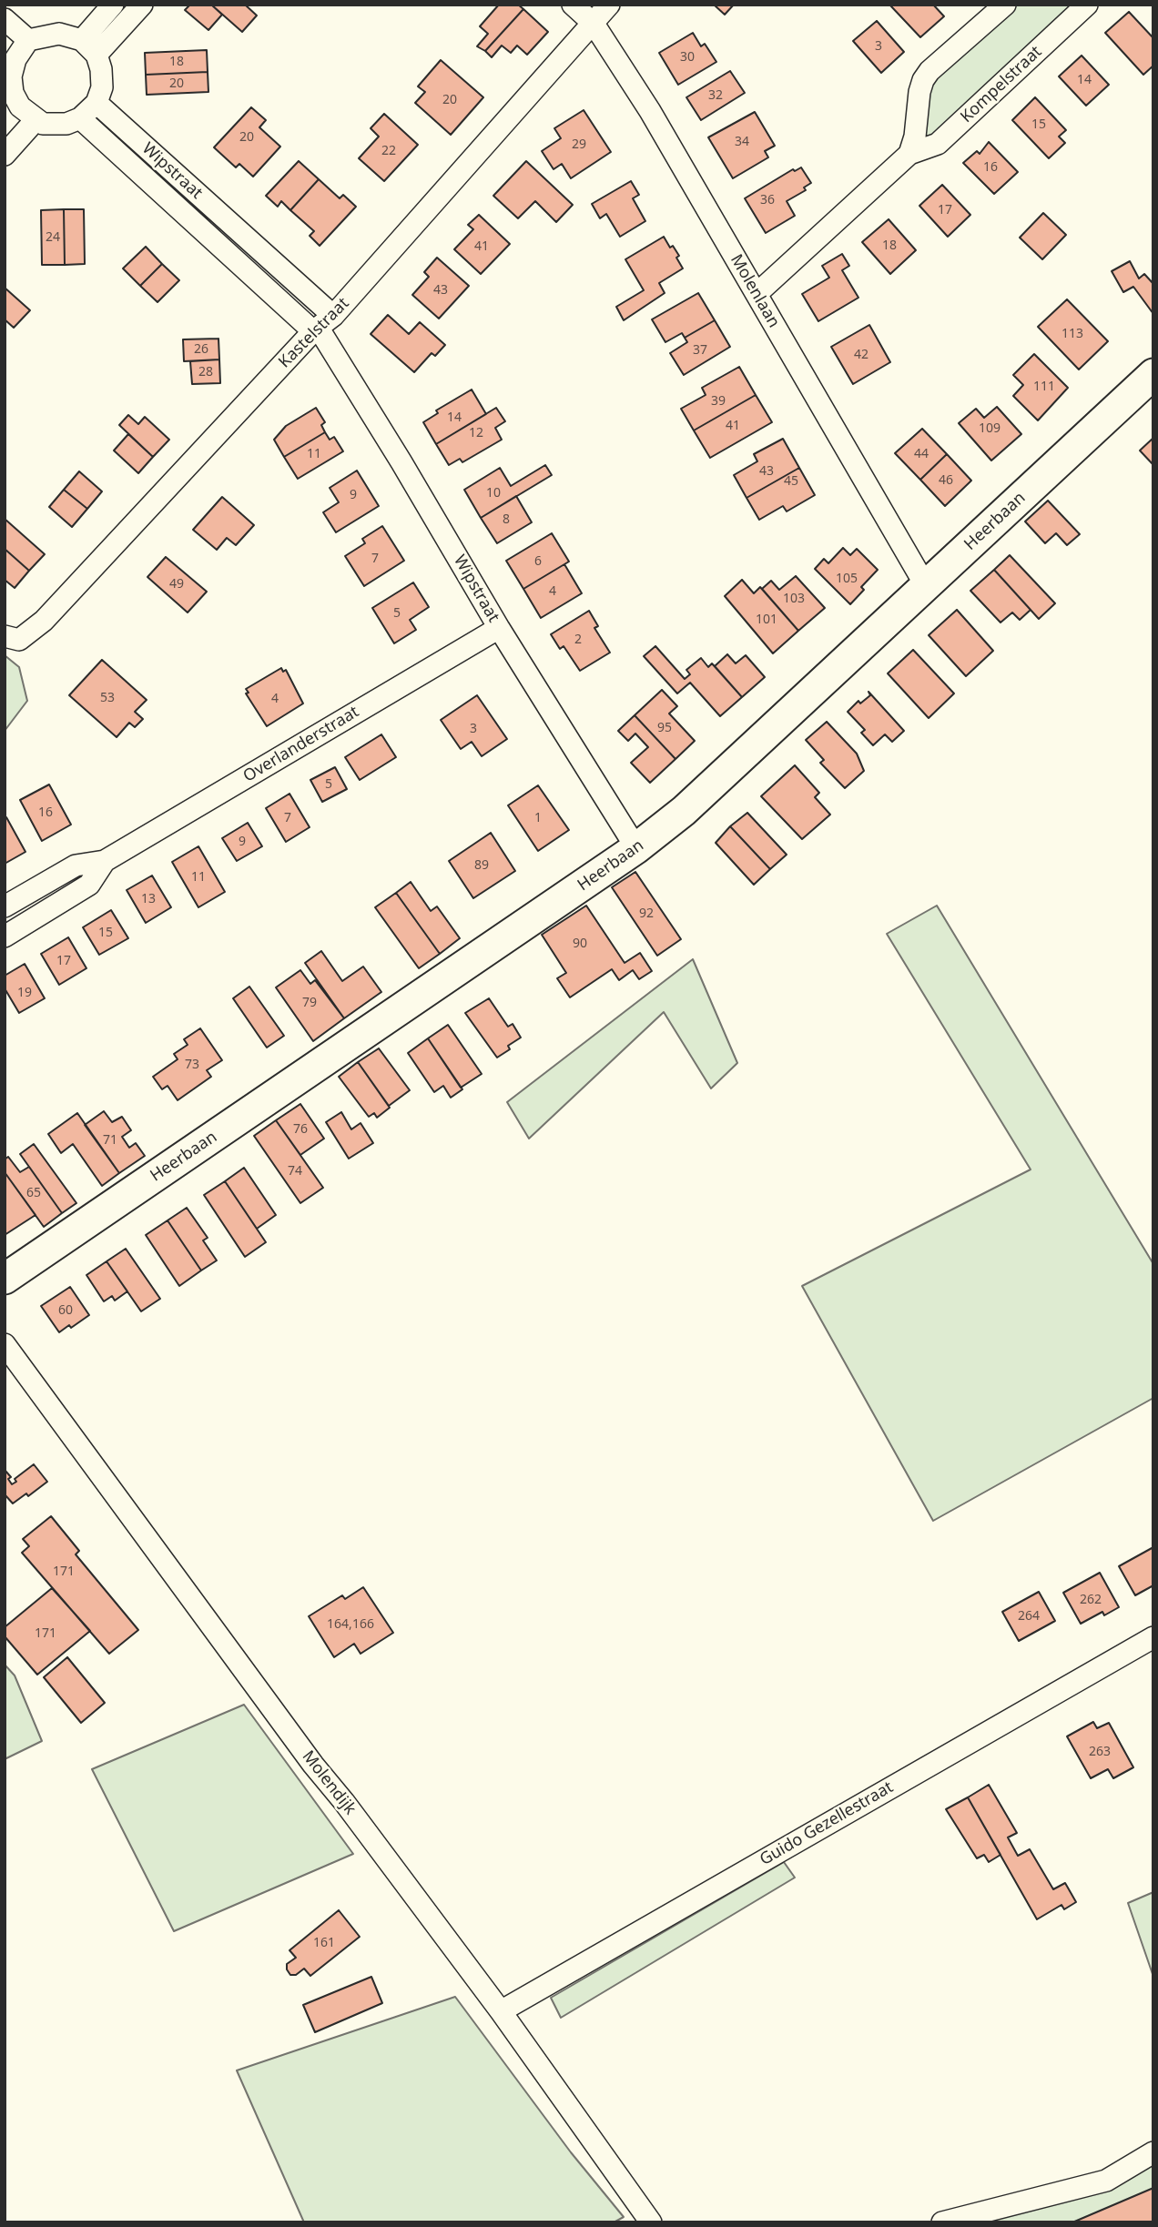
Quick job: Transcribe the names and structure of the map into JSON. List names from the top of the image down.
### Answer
{
  "streets": {
    "street": [
      "Kompelstraat",
      "Wipstraat",
      "Molenlaan",
      "Kastelstraat",
      "Heerbaan",
      "Overlanderstraat",
      "Molendijk",
      "Guido Gezellestraat"
    ]
  },
  "crossings": [
    ["Kompelstraat", "Molenlaan"],
    ["Wipstraat", "Kastelstraat"],
    ["Wipstraat", "Heerbaan"],
    ["Wipstraat", "Overlanderstraat"],
    ["Molenlaan", "Kastelstraat"],
    ["Molenlaan", "Heerbaan"],
    ["Molendijk", "Guido Gezellestraat"]
  ],
  "house_numbers": [
    "3",
    "30",
    "18",
    "14",
    "20",
    "32",
    "20",
    "15",
    "20",
    "34",
    "29",
    "22",
    "16",
    "36",
    "17",
    "24",
    "18",
    "41",
    "43",
    "113",
    "26",
    "37",
    "42",
    "28",
    "111",
    "39",
    "14",
    "41",
    "109",
    "12",
    "11",
    "44",
    "43",
    "46",
    "45",
    "10",
    "9",
    "8",
    "7",
    "6",
    "105",
    "49",
    "4",
    "103",
    "5",
    "101",
    "2",
    "53",
    "4",
    "95",
    "3",
    "5",
    "16",
    "7",
    "1",
    "9",
    "89",
    "11",
    "13",
    "92",
    "15",
    "90",
    "17",
    "19",
    "79",
    "73",
    "76",
    "71",
    "74",
    "65",
    "60",
    "171",
    "262",
    "264",
    "164,166",
    "171",
    "263",
    "161"
  ]
}
